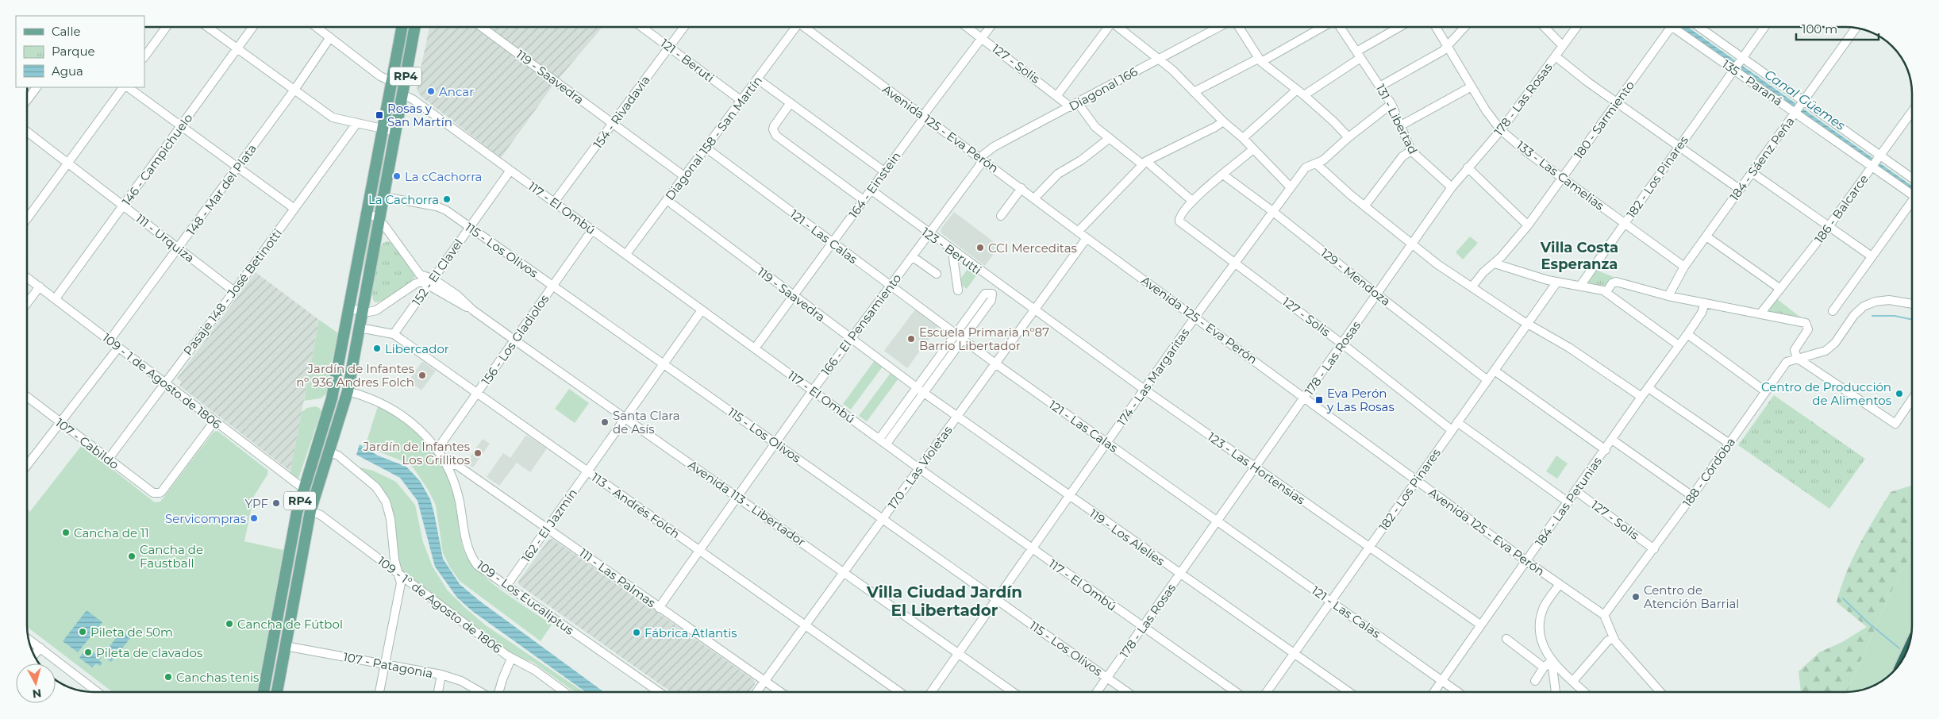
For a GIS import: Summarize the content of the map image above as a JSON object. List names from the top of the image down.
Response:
{
  "streets": {
    "main road": ["RP4"],
    "street": [
      "121 - Beruti",
      "127 - Solis",
      "119 - Saavedra",
      "135 - Paraná",
      "Diagonal 166",
      "178 - Las Rosas",
      "154 - Rivadavia",
      "131 - Libertad",
      "180 - Sarmiento",
      "Avenida 125 - Eva Perón",
      "Diagonal 158 - San Martín",
      "184 - Sáenz Peña",
      "146 - Campichuelo",
      "133 - Las Camelias",
      "182 - Los Pinares",
      "164 - Einstein",
      "148 - Mar del Plata",
      "117 - El Ombú",
      "186 - Balcarce",
      "121 - Las Calas",
      "111 - Urquiza",
      "115 - Los Olivos",
      "123 - Berutti",
      "152 - El Clavel",
      "129 - Mendoza",
      "Pasaje 148 - José Betinotti",
      "166 - El Pensamiento",
      "156 - Los Gladiolos",
      "174 - Las Margaritas",
      "109 - 1 de Agosto de 1806",
      "107 - Cabildo",
      "170 - Las Violetas",
      "123 - Las Hortensias",
      "188 - Córdoba",
      "184 - Las Petunias",
      "Avenida 113 - Libertador",
      "113 - Andrés Folch",
      "162 - El Jazmín",
      "119 - Los Alelíes",
      "111 - Las Palmas",
      "109 - Los Eucaliptus",
      "109 - 1° de Agosto de 1806",
      "107 - Patagonia"
    ]
  },
  "crossings": [
    ["121 - Beruti", "154 - Rivadavia"],
    ["121 - Beruti", "Diagonal 158 - San Martín"],
    ["127 - Solis", "Diagonal 166"],
    ["127 - Solis", "178 - Las Rosas"],
    ["127 - Solis", "182 - Los Pinares"],
    ["127 - Solis", "164 - Einstein"],
    ["127 - Solis", "174 - Las Margaritas"],
    ["127 - Solis", "188 - Córdoba"],
    ["127 - Solis", "184 - Las Petunias"],
    ["RP4", "117 - El Ombú"],
    ["RP4", "115 - Los Olivos"],
    ["RP4", "109 - 1 de Agosto de 1806"],
    ["RP4", "Avenida 113 - Libertador"],
    ["RP4", "113 - Andrés Folch"],
    ["RP4", "109 - Los Eucaliptus"],
    ["RP4", "109 - 1° de Agosto de 1806"],
    ["RP4", "107 - Patagonia"],
    ["119 - Saavedra", "154 - Rivadavia"],
    ["119 - Saavedra", "Diagonal 158 - San Martín"],
    ["119 - Saavedra", "164 - Einstein"],
    ["119 - Saavedra", "166 - El Pensamiento"],
    ["119 - Saavedra", "119 - Los Alelíes"],
    ["135 - Paraná", "184 - Sáenz Peña"],
    ["135 - Paraná", "182 - Los Pinares"],
    ["135 - Paraná", "186 - Balcarce"],
    ["Diagonal 166", "Avenida 125 - Eva Perón"],
    ["Diagonal 166", "166 - El Pensamiento"],
    ["178 - Las Rosas", "131 - Libertad"],
    ["178 - Las Rosas", "Avenida 125 - Eva Perón"],
    ["178 - Las Rosas", "133 - Las Camelias"],
    ["178 - Las Rosas", "117 - El Ombú"],
    ["178 - Las Rosas", "121 - Las Calas"],
    ["178 - Las Rosas", "115 - Los Olivos"],
    ["178 - Las Rosas", "129 - Mendoza"],
    ["178 - Las Rosas", "123 - Las Hortensias"],
    ["178 - Las Rosas", "119 - Los Alelíes"],
    ["154 - Rivadavia", "117 - El Ombú"],
    ["131 - Libertad", "174 - Las Margaritas"],
    ["180 - Sarmiento", "133 - Las Camelias"],
    ["Avenida 125 - Eva Perón", "182 - Los Pinares"],
    ["Avenida 125 - Eva Perón", "164 - Einstein"],
    ["Avenida 125 - Eva Perón", "166 - El Pensamiento"],
    ["Avenida 125 - Eva Perón", "174 - Las Margaritas"],
    ["Avenida 125 - Eva Perón", "170 - Las Violetas"],
    ["Avenida 125 - Eva Perón", "188 - Córdoba"],
    ["Avenida 125 - Eva Perón", "184 - Las Petunias"],
    ["Diagonal 158 - San Martín", "117 - El Ombú"],
    ["Diagonal 158 - San Martín", "121 - Las Calas"],
    ["184 - Sáenz Peña", "133 - Las Camelias"],
    ["146 - Campichuelo", "111 - Urquiza"],
    ["146 - Campichuelo", "109 - 1 de Agosto de 1806"],
    ["133 - Las Camelias", "182 - Los Pinares"],
    ["182 - Los Pinares", "121 - Las Calas"],
    ["182 - Los Pinares", "129 - Mendoza"],
    ["182 - Los Pinares", "123 - Las Hortensias"],
    ["182 - Los Pinares", "119 - Los Alelíes"],
    ["164 - Einstein", "117 - El Ombú"],
    ["164 - Einstein", "121 - Las Calas"],
    ["164 - Einstein", "123 - Berutti"],
    ["148 - Mar del Plata", "111 - Urquiza"],
    ["148 - Mar del Plata", "109 - 1 de Agosto de 1806"],
    ["117 - El Ombú", "152 - El Clavel"],
    ["117 - El Ombú", "166 - El Pensamiento"],
    ["117 - El Ombú", "156 - Los Gladiolos"],
    ["117 - El Ombú", "174 - Las Margaritas"],
    ["117 - El Ombú", "170 - Las Violetas"],
    ["117 - El Ombú", "162 - El Jazmín"],
    ["121 - Las Calas", "166 - El Pensamiento"],
    ["121 - Las Calas", "174 - Las Margaritas"],
    ["121 - Las Calas", "170 - Las Violetas"],
    ["121 - Las Calas", "184 - Las Petunias"],
    ["111 - Urquiza", "Pasaje 148 - José Betinotti"],
    ["115 - Los Olivos", "152 - El Clavel"],
    ["115 - Los Olivos", "166 - El Pensamiento"],
    ["115 - Los Olivos", "156 - Los Gladiolos"],
    ["115 - Los Olivos", "174 - Las Margaritas"],
    ["115 - Los Olivos", "170 - Las Violetas"],
    ["115 - Los Olivos", "162 - El Jazmín"],
    ["123 - Berutti", "166 - El Pensamiento"],
    ["123 - Berutti", "170 - Las Violetas"],
    ["123 - Berutti", "123 - Las Hortensias"],
    ["152 - El Clavel", "Avenida 113 - Libertador"],
    ["152 - El Clavel", "113 - Andrés Folch"],
    ["129 - Mendoza", "174 - Las Margaritas"],
    ["Pasaje 148 - José Betinotti", "109 - 1 de Agosto de 1806"],
    ["Pasaje 148 - José Betinotti", "107 - Cabildo"],
    ["166 - El Pensamiento", "Avenida 113 - Libertador"],
    ["166 - El Pensamiento", "113 - Andrés Folch"],
    ["166 - El Pensamiento", "111 - Las Palmas"],
    ["156 - Los Gladiolos", "Avenida 113 - Libertador"],
    ["156 - Los Gladiolos", "113 - Andrés Folch"],
    ["156 - Los Gladiolos", "109 - Los Eucaliptus"],
    ["174 - Las Margaritas", "123 - Las Hortensias"],
    ["174 - Las Margaritas", "Avenida 113 - Libertador"],
    ["174 - Las Margaritas", "119 - Los Alelíes"],
    ["109 - 1 de Agosto de 1806", "107 - Cabildo"],
    ["170 - Las Violetas", "123 - Las Hortensias"],
    ["170 - Las Violetas", "Avenida 113 - Libertador"],
    ["170 - Las Violetas", "113 - Andrés Folch"],
    ["170 - Las Violetas", "119 - Los Alelíes"],
    ["170 - Las Violetas", "111 - Las Palmas"],
    ["123 - Las Hortensias", "184 - Las Petunias"],
    ["Avenida 113 - Libertador", "162 - El Jazmín"],
    ["113 - Andrés Folch", "162 - El Jazmín"],
    ["162 - El Jazmín", "111 - Las Palmas"],
    ["162 - El Jazmín", "109 - Los Eucaliptus"],
    ["111 - Las Palmas", "109 - Los Eucaliptus"]
  ],
  "districts": ["Villa Costa Esperanza", "Villa Ciudad Jardín El Libertador"],
  "water": ["Canal Güemes"],
  "places": {
    "other": [
      "Ancar",
      "La cCachorra",
      "La Cachorra",
      "CCI Merceditas",
      "Escuela Primaria n°87 Barrio Libertador",
      "Libercador",
      "Jardín de Infantes nº 936 Andres Folch",
      "Centro de Producción de Alimentos",
      "Santa Clara de Asís",
      "Jardín de Infantes Los Grillitos",
      "YPF",
      "Servicompras",
      "Cancha de 11",
      "Cancha de Faustball",
      "Centro de Atención Barrial",
      "Cancha de Fútbol",
      "Pileta de 50m",
      "Fábrica Atlantis",
      "Pileta de clavados",
      "Canchas tenis"
    ],
    "transit": ["Rosas y San Martín", "Eva Perón y Las Rosas"]
  },
  "legend": ["Calle", "Parque", "Agua"],
  "scale_bar": "100 m",
  "north": "bottom"
}
